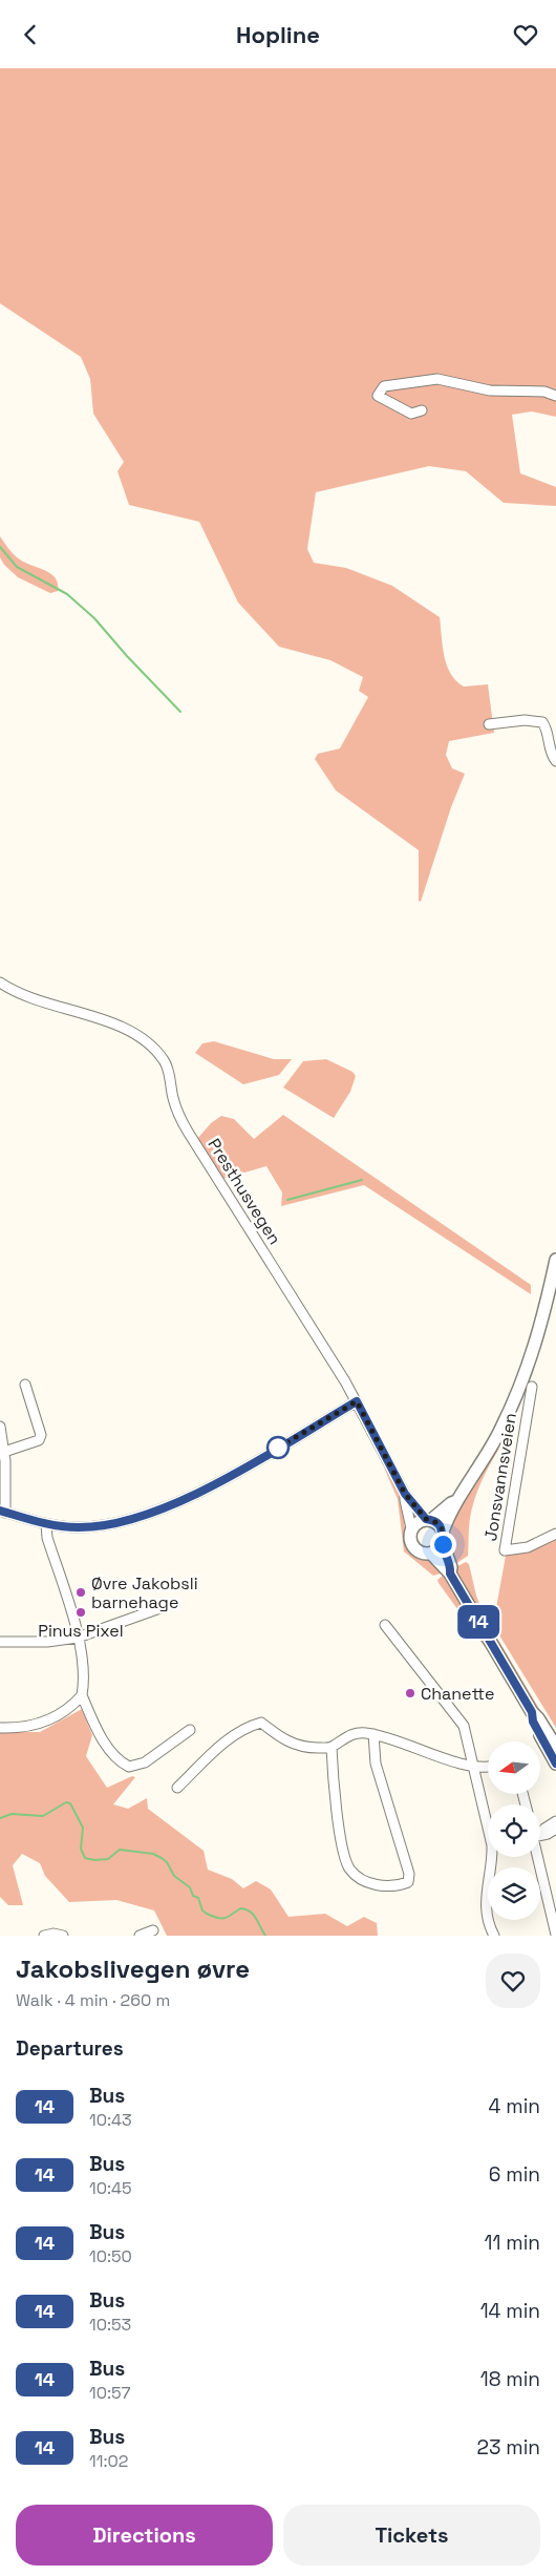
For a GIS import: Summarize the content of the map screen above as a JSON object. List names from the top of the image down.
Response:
{
  "streets": {
    "main road": ["Jonsvannsveien"],
    "street": ["Presthusvegen"]
  },
  "crossings": [
    ["Presthusvegen", "Jonsvannsveien"]
  ],
  "places": ["Øvre Jakobsli barnehage", "Pinus Pixel", "Chanette"],
  "lines": ["bus line 14"],
  "north": "left",
  "page": {
    "header": "Hopline",
    "on_map": "14",
    "heading": [
      ["Jakobslivegen øvre", "Walk · 4 min · 260 m"],
      "Departures"
    ],
    "list": [
      {
        "mark": "14",
        "name": "Bus",
        "note": "10:43",
        "value": "4 min"
      },
      {
        "mark": "14",
        "name": "Bus",
        "note": "10:45",
        "value": "6 min"
      },
      {
        "mark": "14",
        "name": "Bus",
        "note": "10:50",
        "value": "11 min"
      },
      {
        "mark": "14",
        "name": "Bus",
        "note": "10:53",
        "value": "14 min"
      },
      {
        "mark": "14",
        "name": "Bus",
        "note": "10:57",
        "value": "18 min"
      },
      {
        "mark": "14",
        "name": "Bus",
        "note": "11:02",
        "value": "23 min"
      }
    ],
    "buttons": ["Directions", "Tickets"]
  }
}
